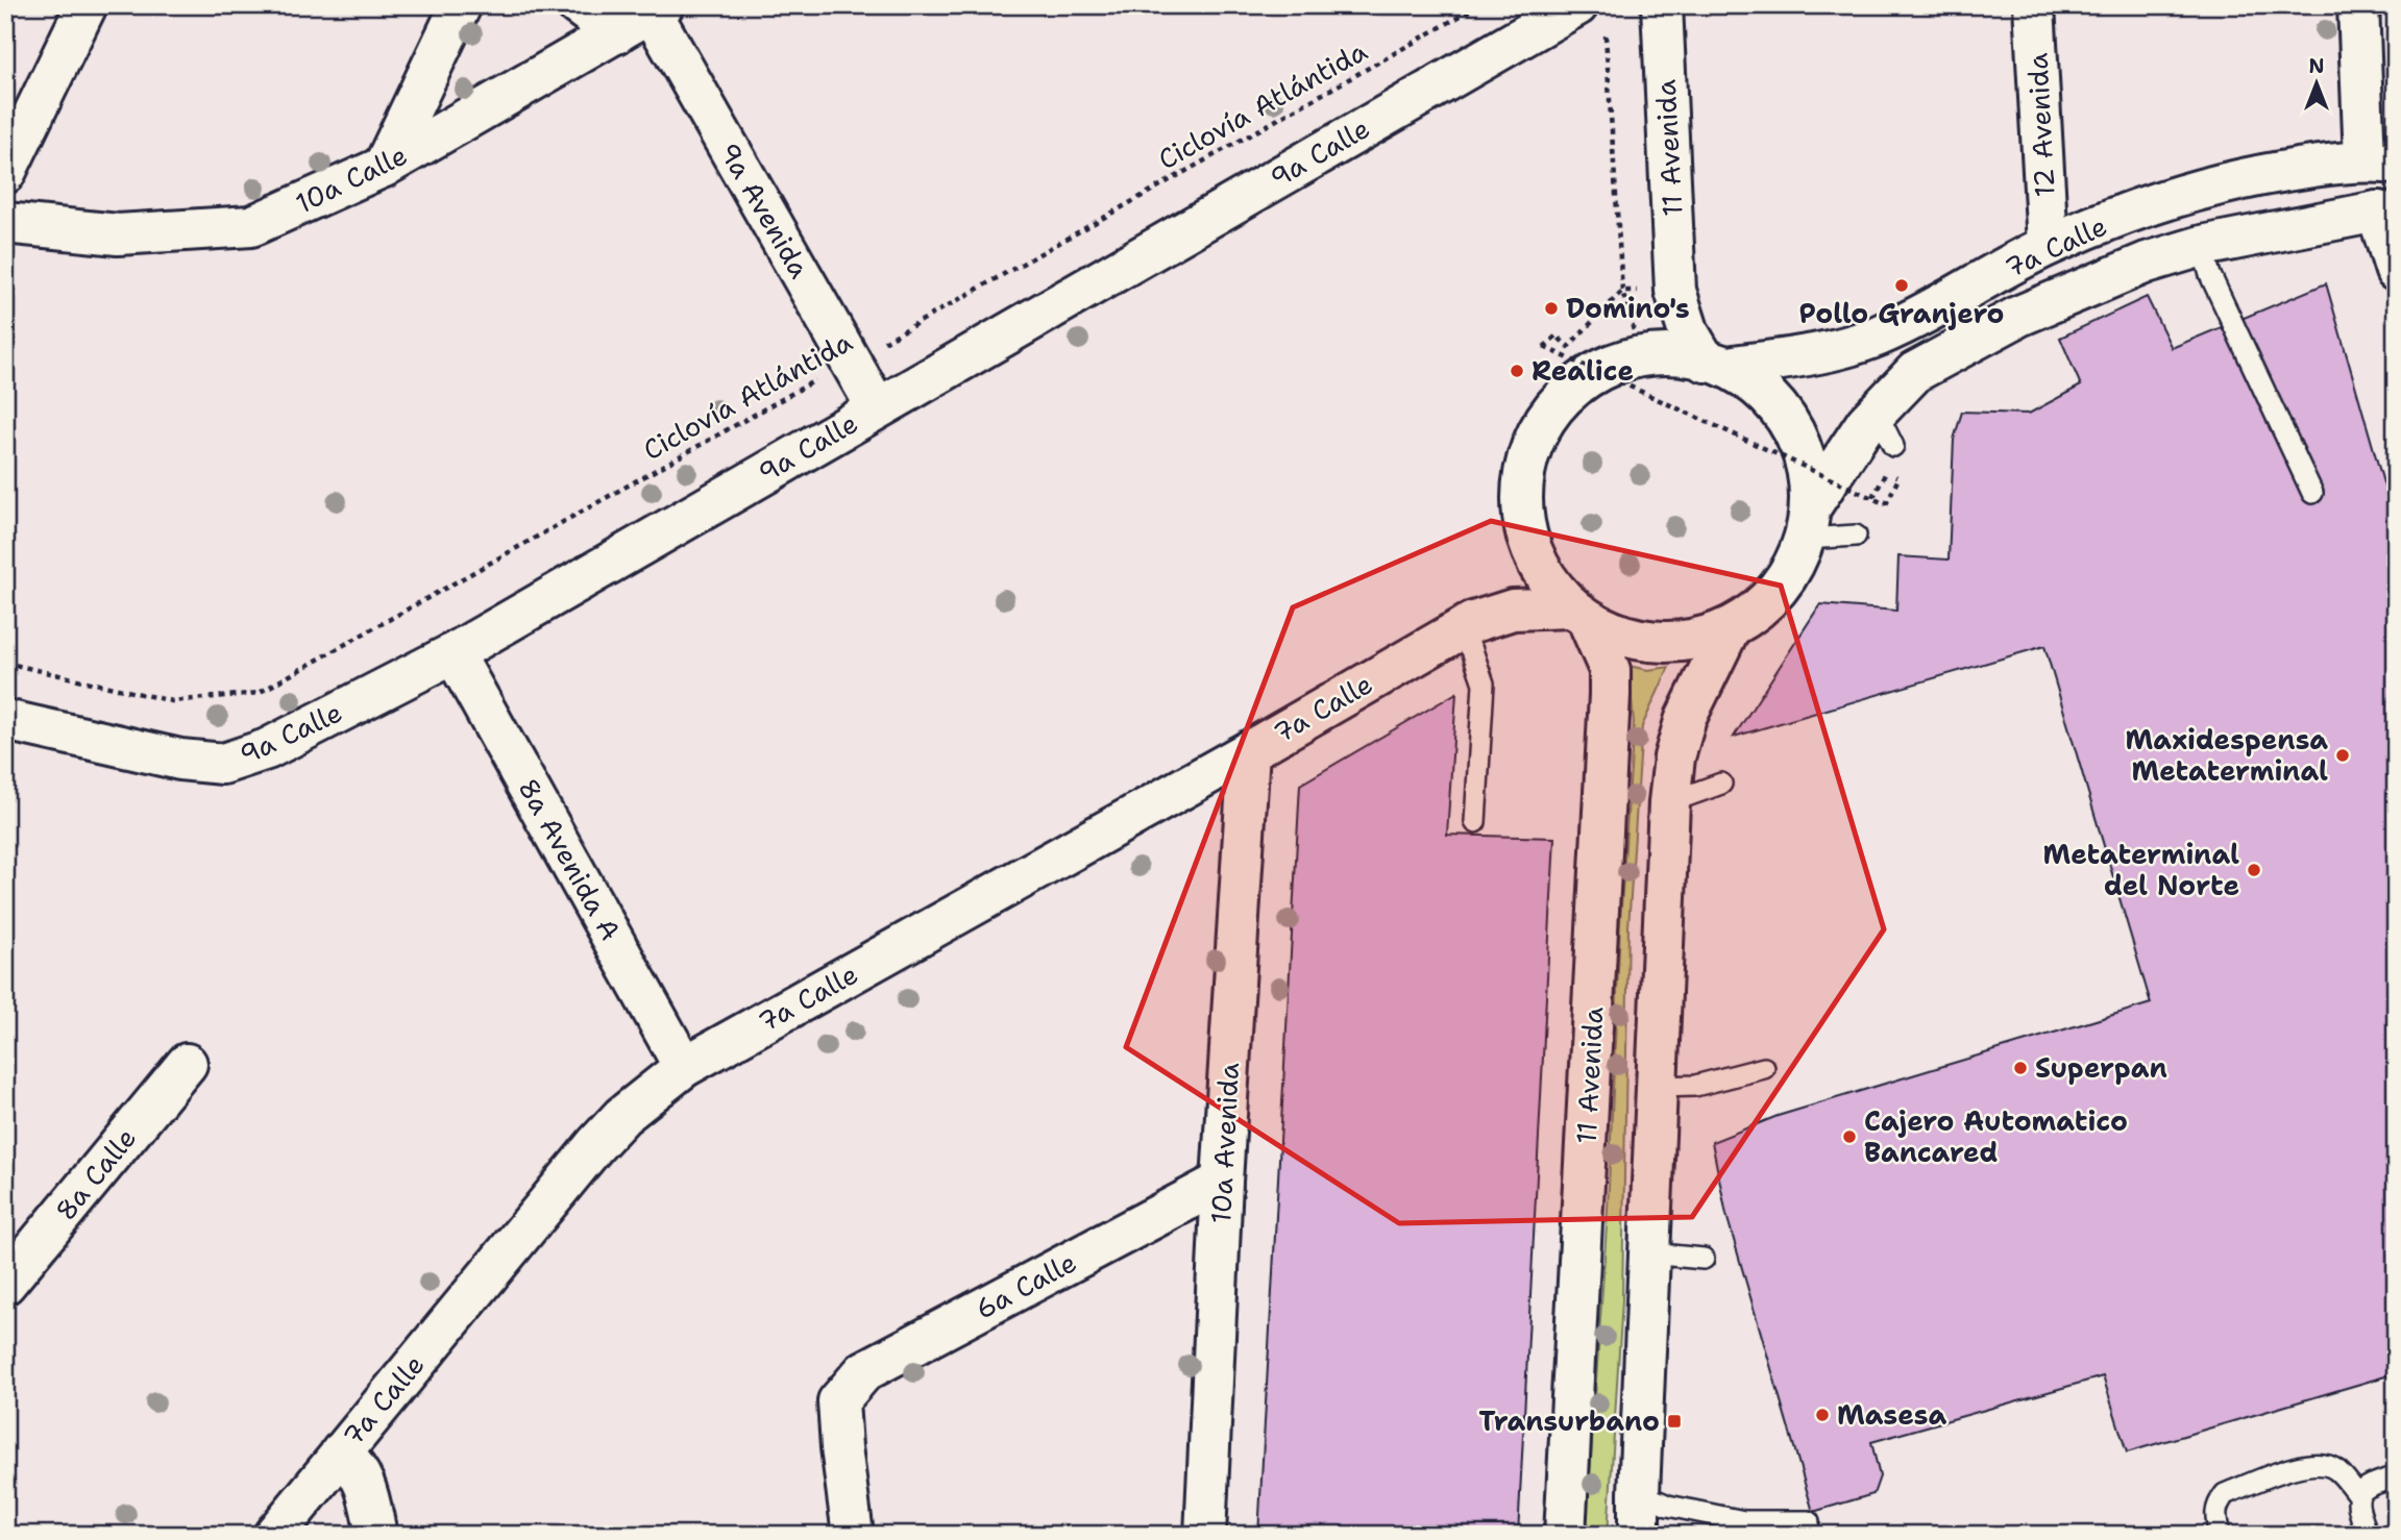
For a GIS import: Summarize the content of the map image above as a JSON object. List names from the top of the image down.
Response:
{
  "streets": {
    "street": [
      "12 Avenida",
      "11 Avenida",
      "9a Calle",
      "10a Calle",
      "9a Avenida",
      "7a Calle",
      "8a Avenida A",
      "10a Avenida",
      "8a Calle",
      "6a Calle"
    ],
    "path": ["Ciclovía Atlántida"]
  },
  "crossings": [
    ["Ciclovía Atlántida", "9a Avenida"],
    ["12 Avenida", "7a Calle"],
    ["11 Avenida", "7a Calle"],
    ["9a Calle", "9a Avenida"],
    ["9a Calle", "8a Avenida A"],
    ["10a Calle", "9a Avenida"],
    ["7a Calle", "8a Avenida A"],
    ["7a Calle", "10a Avenida"],
    ["10a Avenida", "6a Calle"]
  ],
  "places": {
    "other": [
      "Pollo Granjero",
      "Domino's",
      "Realice",
      "Maxidespensa Metaterminal",
      "Metaterminal del Norte",
      "Superpan",
      "Cajero Automatico Bancared",
      "Masesa"
    ],
    "transit": ["Transurbano"]
  },
  "north": "top"
}
